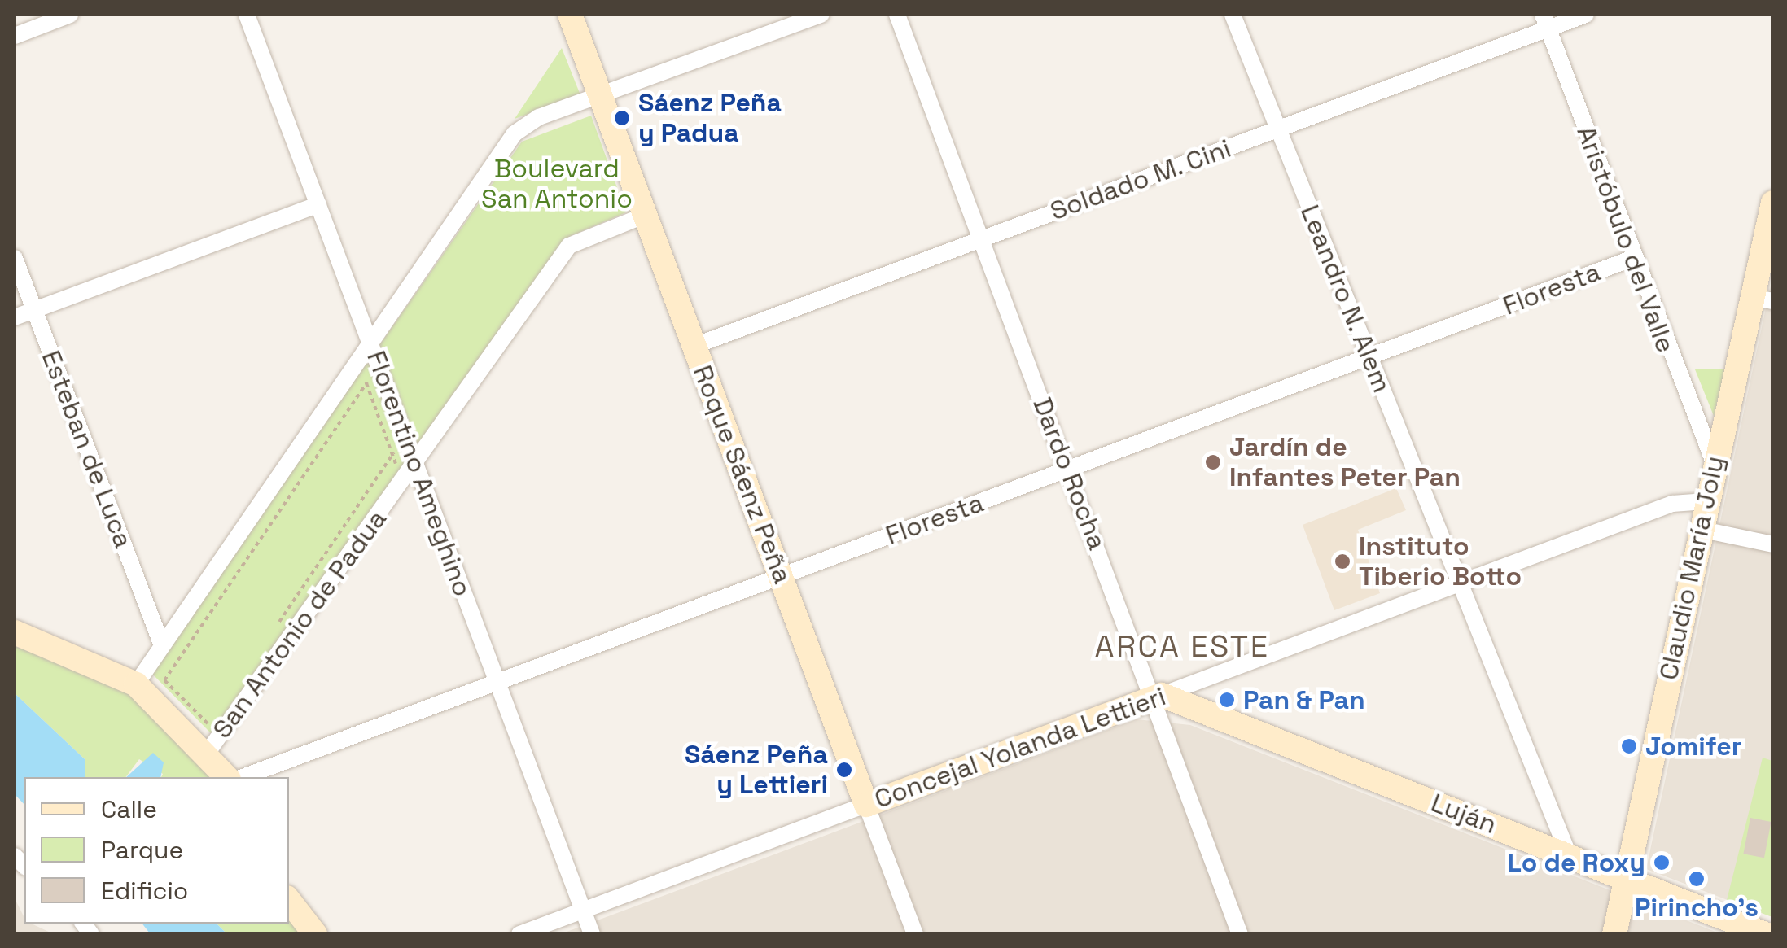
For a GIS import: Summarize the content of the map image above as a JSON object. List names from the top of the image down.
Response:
{
  "streets": {
    "street": [
      "Soldado M. Cini",
      "Aristóbulo del Valle",
      "Floresta",
      "Leandro N. Alem",
      "Esteban de Luca",
      "Florentino Ameghino",
      "Dardo Rocha",
      "Roque Sáenz Peña",
      "Claudio María Joly",
      "San Antonio de Padua",
      "Concejal Yolanda Lettieri",
      "Luján"
    ]
  },
  "crossings": [
    ["Soldado M. Cini", "Aristóbulo del Valle"],
    ["Soldado M. Cini", "Leandro N. Alem"],
    ["Soldado M. Cini", "Dardo Rocha"],
    ["Soldado M. Cini", "Roque Sáenz Peña"],
    ["Aristóbulo del Valle", "Floresta"],
    ["Aristóbulo del Valle", "Claudio María Joly"],
    ["Floresta", "Leandro N. Alem"],
    ["Floresta", "Florentino Ameghino"],
    ["Floresta", "Dardo Rocha"],
    ["Floresta", "Roque Sáenz Peña"],
    ["Leandro N. Alem", "Concejal Yolanda Lettieri"],
    ["Leandro N. Alem", "Luján"],
    ["Florentino Ameghino", "San Antonio de Padua"],
    ["Florentino Ameghino", "Concejal Yolanda Lettieri"],
    ["Dardo Rocha", "Concejal Yolanda Lettieri"],
    ["Dardo Rocha", "Luján"],
    ["Roque Sáenz Peña", "San Antonio de Padua"],
    ["Roque Sáenz Peña", "Concejal Yolanda Lettieri"],
    ["Claudio María Joly", "Concejal Yolanda Lettieri"],
    ["Claudio María Joly", "Luján"],
    ["Concejal Yolanda Lettieri", "Luján"]
  ],
  "districts": ["ARCA ESTE"],
  "parks": ["Boulevard San Antonio"],
  "places": [
    "Sáenz Peña y Padua",
    "Jardín de Infantes Peter Pan",
    "Instituto Tiberio Botto",
    "Pan & Pan",
    "Jomifer",
    "Sáenz Peña y Lettieri",
    "Lo de Roxy",
    "Pirincho's"
  ],
  "legend": ["Calle", "Parque", "Edificio"]
}
